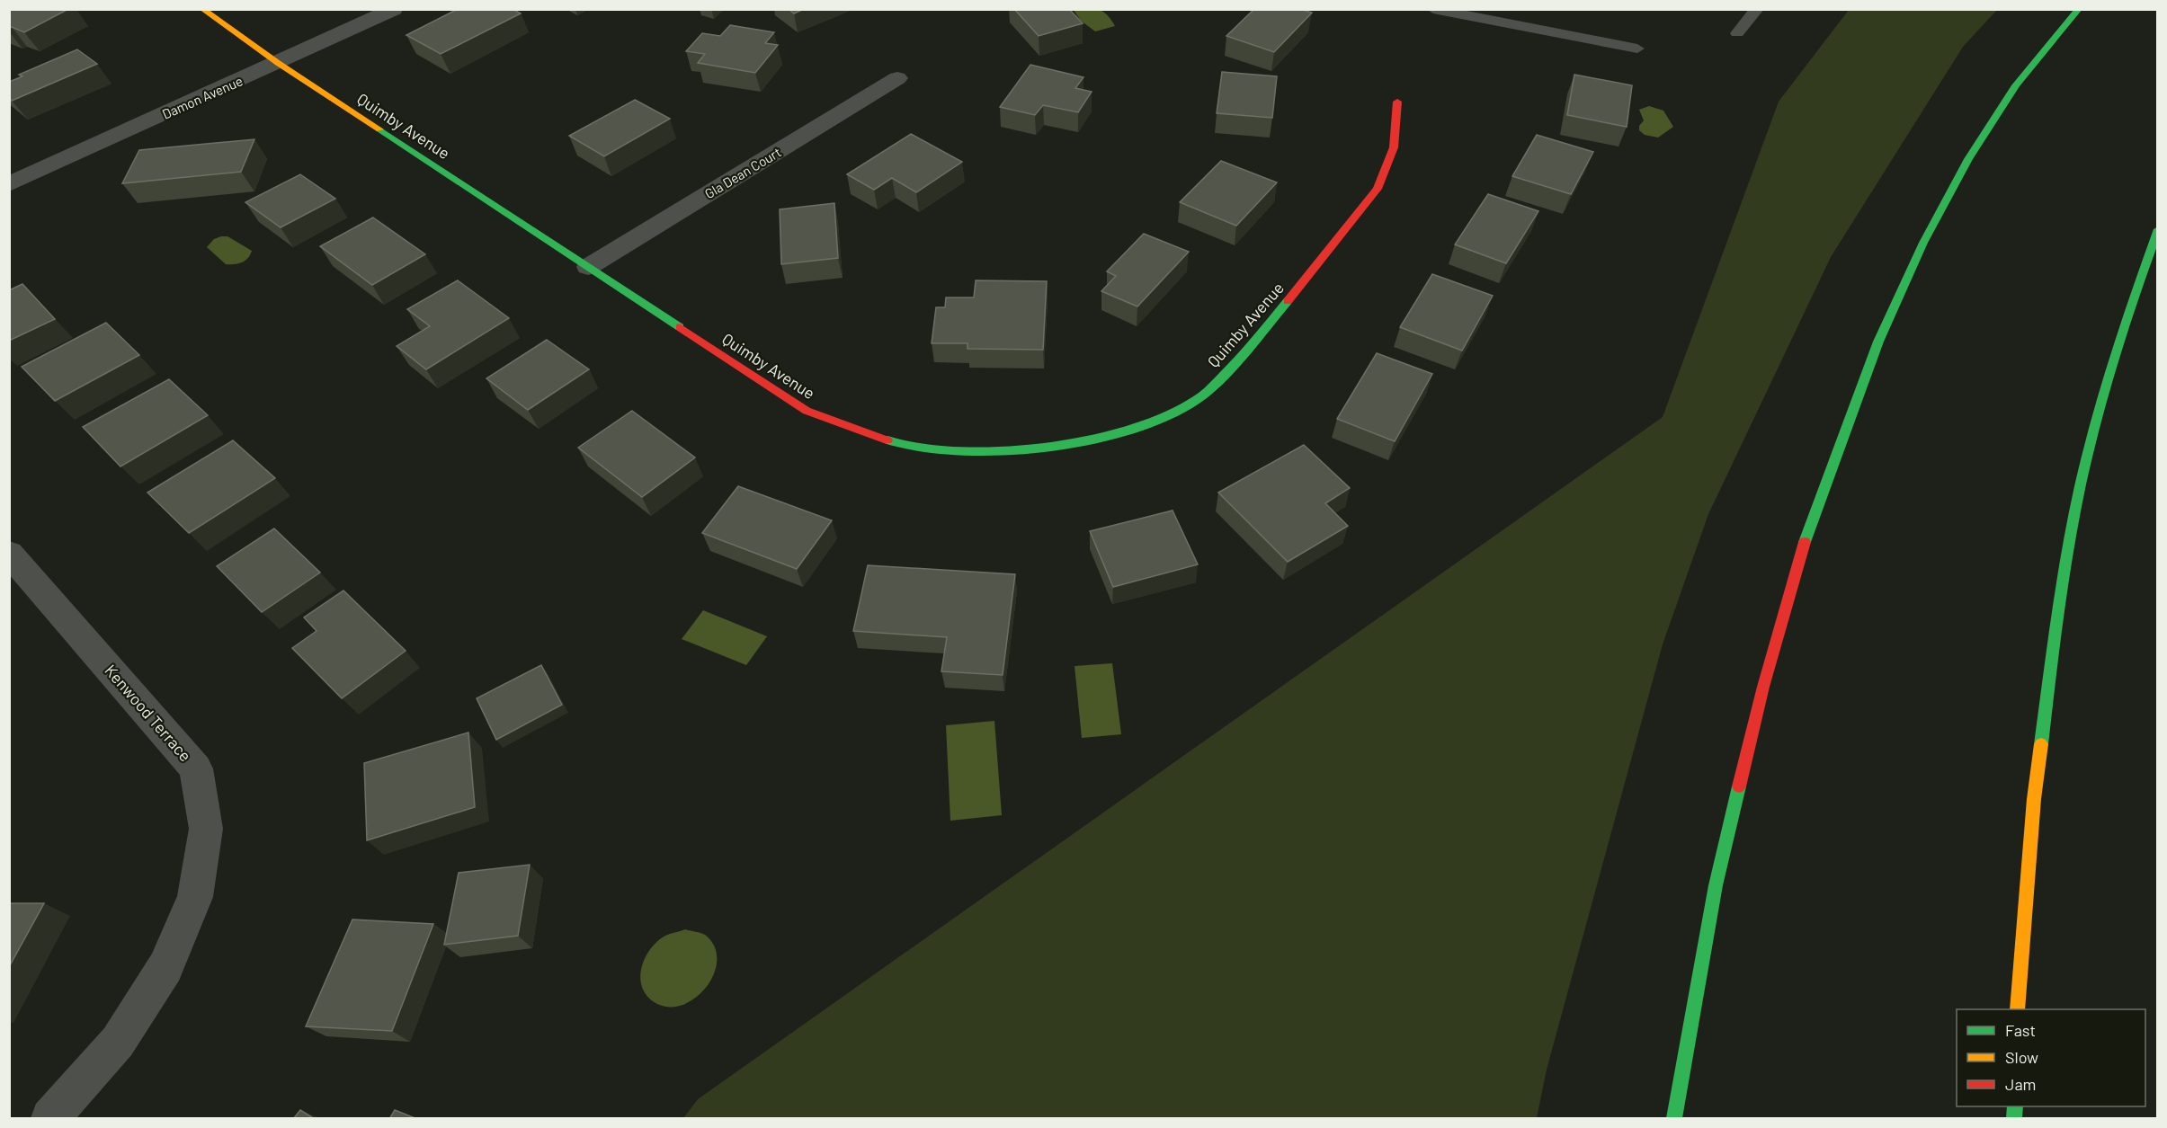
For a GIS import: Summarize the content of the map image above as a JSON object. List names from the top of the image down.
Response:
{
  "streets": {
    "main road": ["Quimby Avenue"],
    "street": ["Damon Avenue", "Gla Dean Court", "Kenwood Terrace"]
  },
  "crossings": [
    ["Damon Avenue", "Quimby Avenue"],
    ["Quimby Avenue", "Gla Dean Court"]
  ],
  "legend": ["Fast", "Slow", "Jam"]
}
